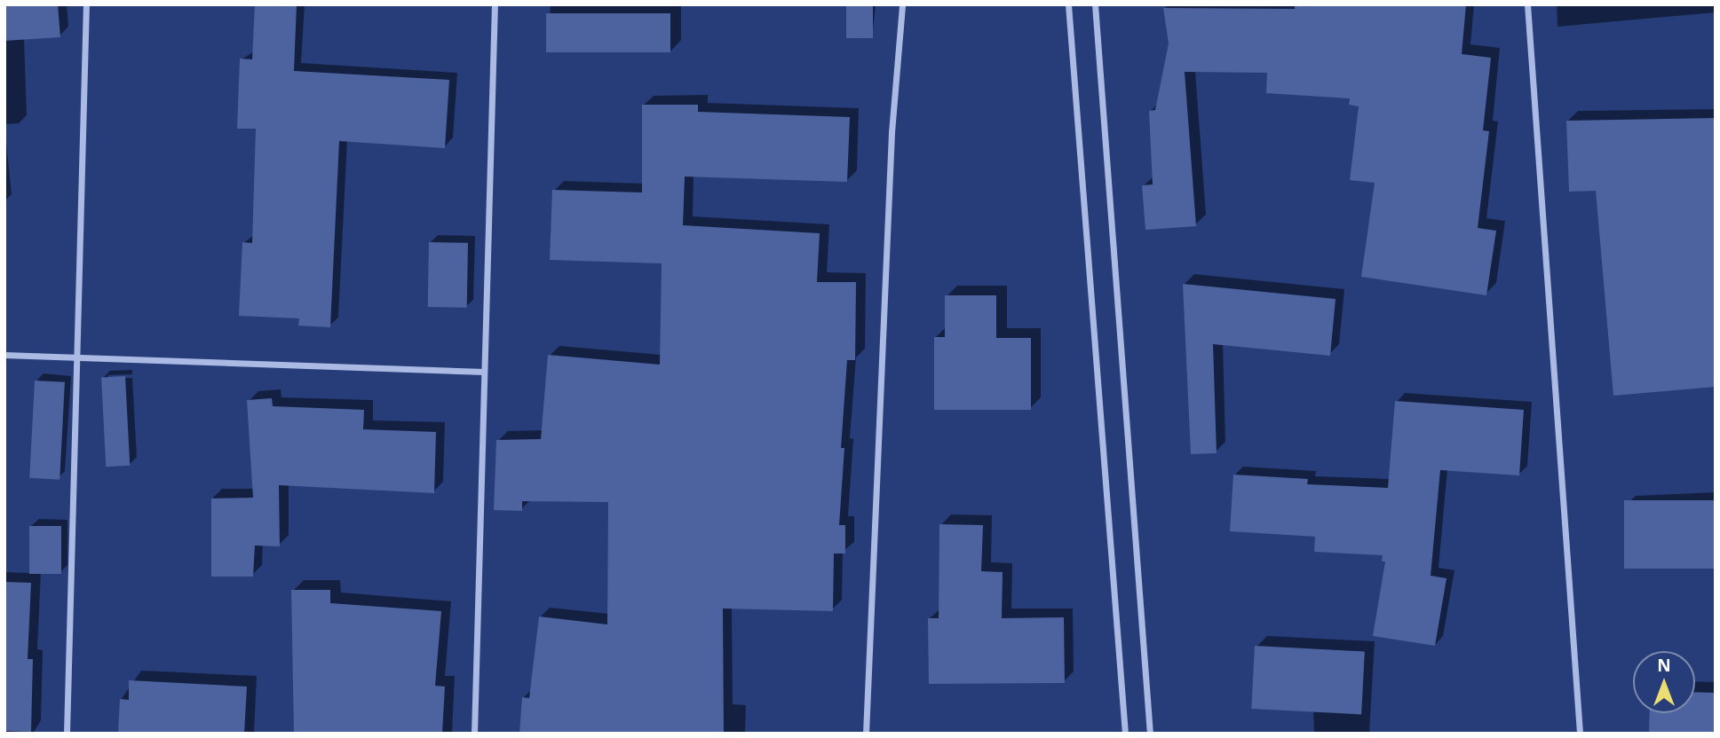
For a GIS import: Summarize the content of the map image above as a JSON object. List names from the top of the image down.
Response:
{
  "north": "top"
}
